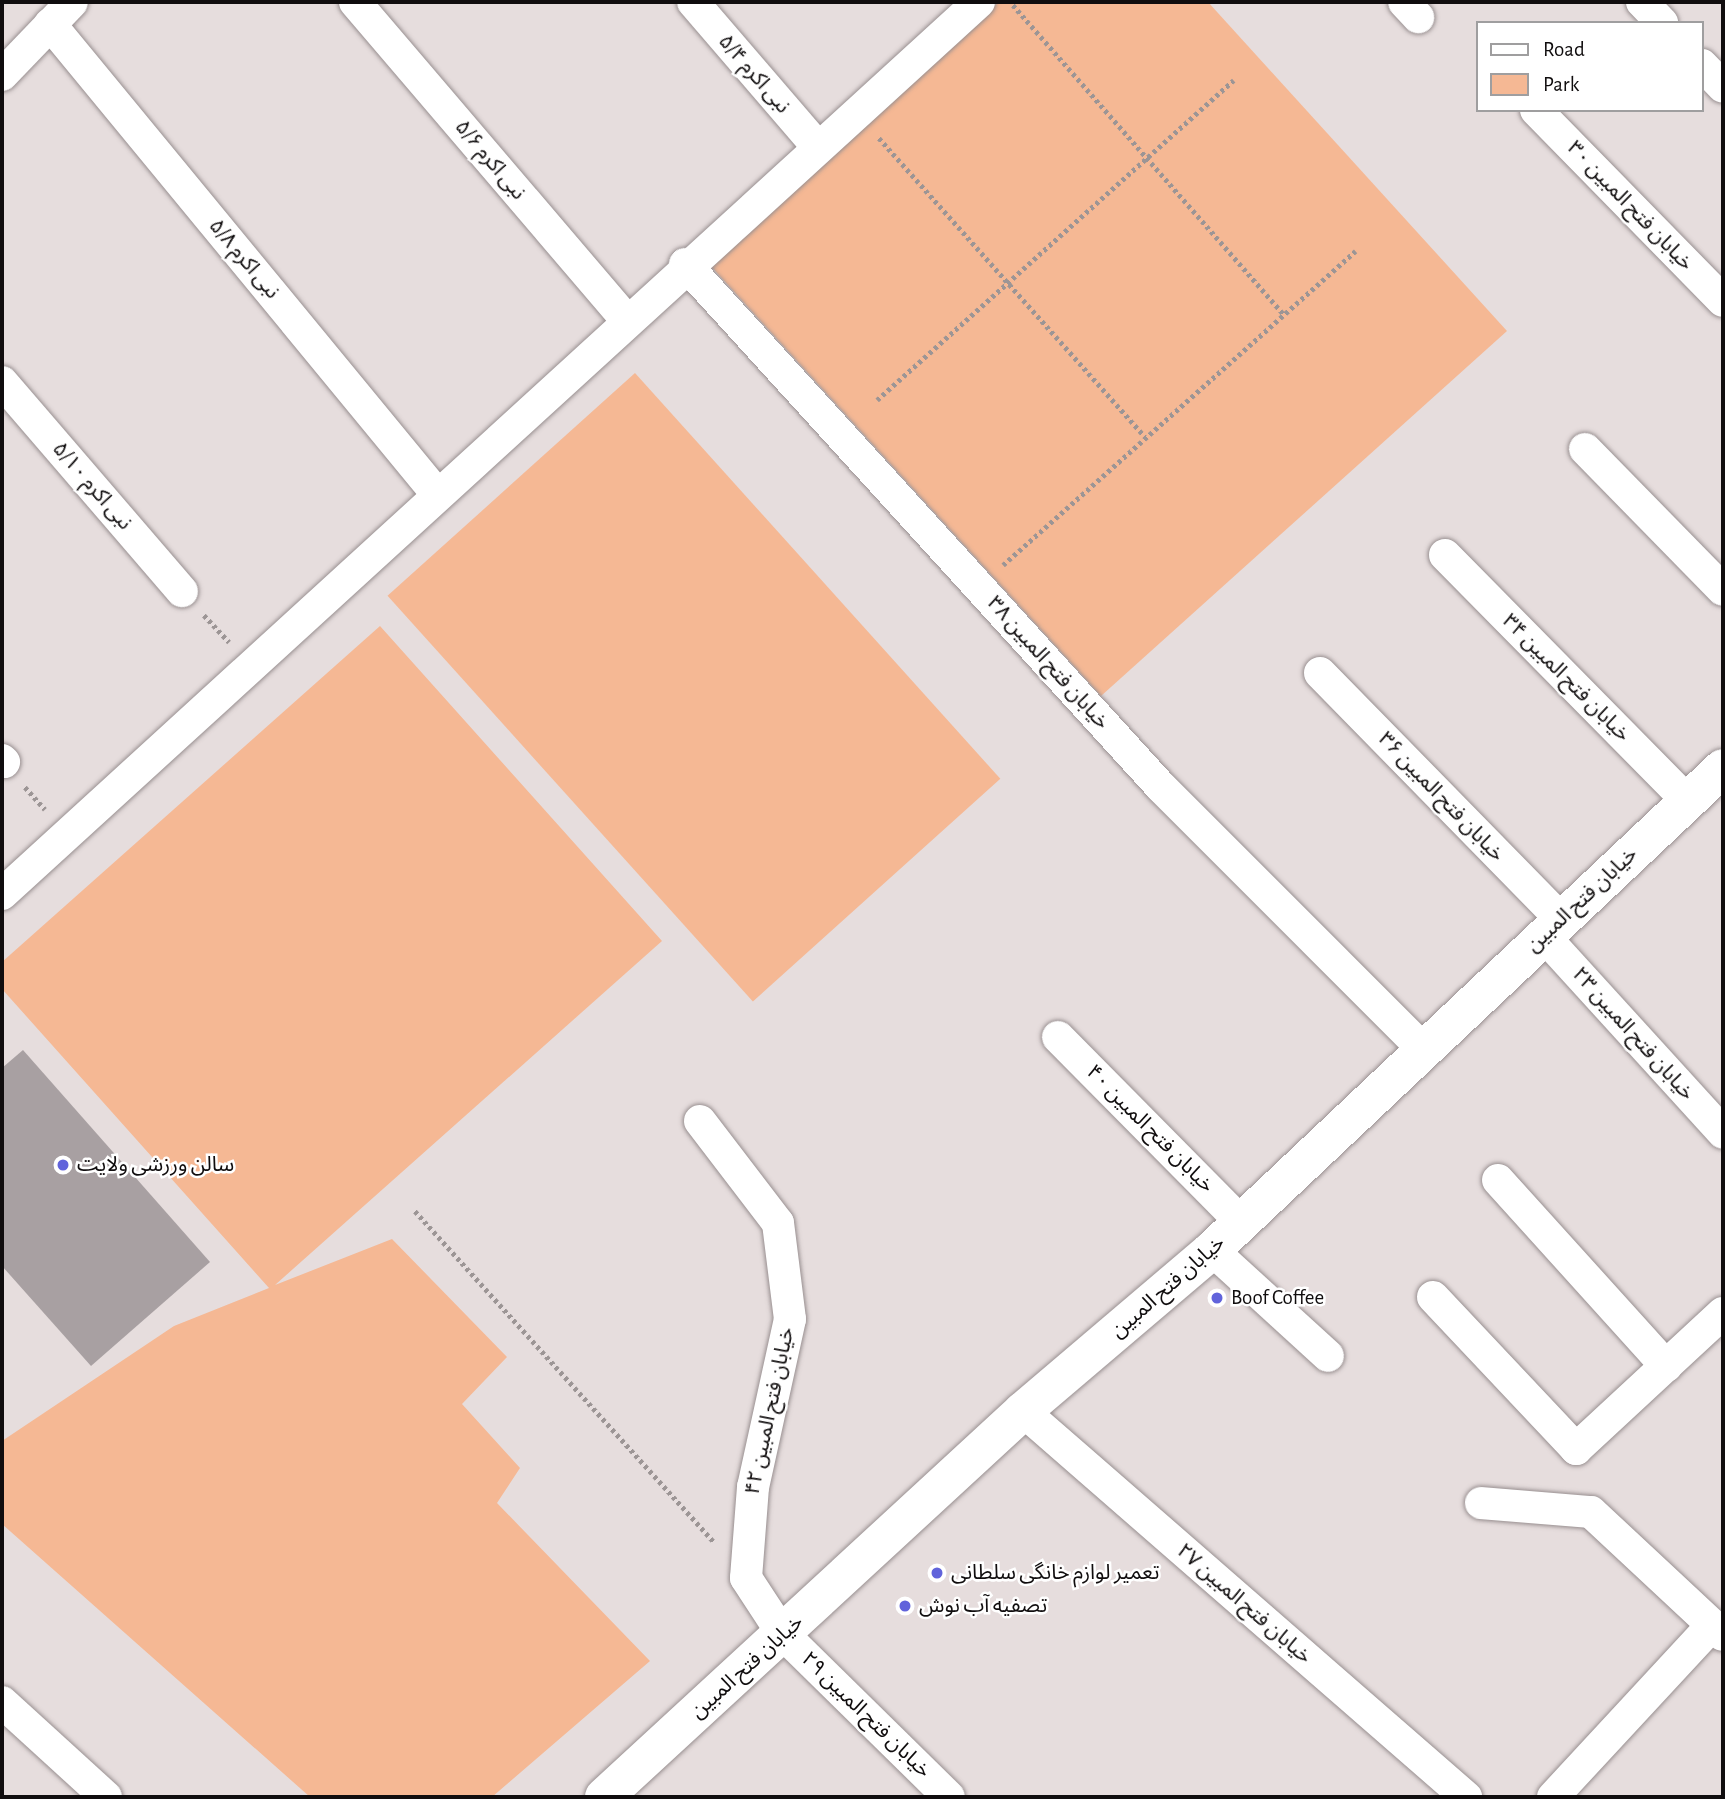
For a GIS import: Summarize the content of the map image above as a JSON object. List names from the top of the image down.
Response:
{
  "streets": {
    "street": [
      "نبی اکرم ۵/۴",
      "نبی اکرم ۵/۶",
      "خیابان فتح المبین ۳۰",
      "نبی اکرم ۵/۸",
      "نبی اکرم ۵/۱۰",
      "خیابان فتح المبین ۳۸",
      "خیابان فتح المبین ۳۴",
      "خیابان فتح المبین ۳۶",
      "خیابان فتح المبین",
      "خیابان فتح المبین ۲۳",
      "خیابان فتح المبین ۴۰",
      "خیابان فتح المبین ۴۲",
      "خیابان فتح المبین ۲۷",
      "خیابان فتح المبین ۲۹"
    ]
  },
  "crossings": [
    ["خیابان فتح المبین ۳۸", "خیابان فتح المبین"],
    ["خیابان فتح المبین ۳۴", "خیابان فتح المبین"],
    ["خیابان فتح المبین ۳۶", "خیابان فتح المبین"],
    ["خیابان فتح المبین ۳۶", "خیابان فتح المبین ۲۳"],
    ["خیابان فتح المبین", "خیابان فتح المبین ۲۳"],
    ["خیابان فتح المبین", "خیابان فتح المبین ۴۰"],
    ["خیابان فتح المبین", "خیابان فتح المبین ۲۷"],
    ["خیابان فتح المبین", "خیابان فتح المبین ۲۹"]
  ],
  "places": [
    "سالن ورزشی ولایت",
    "Boof Coffee",
    "تعمیر لوازم خانگی سلطانی",
    "تصفیه آب نوش"
  ],
  "legend": ["Road", "Park"]
}
